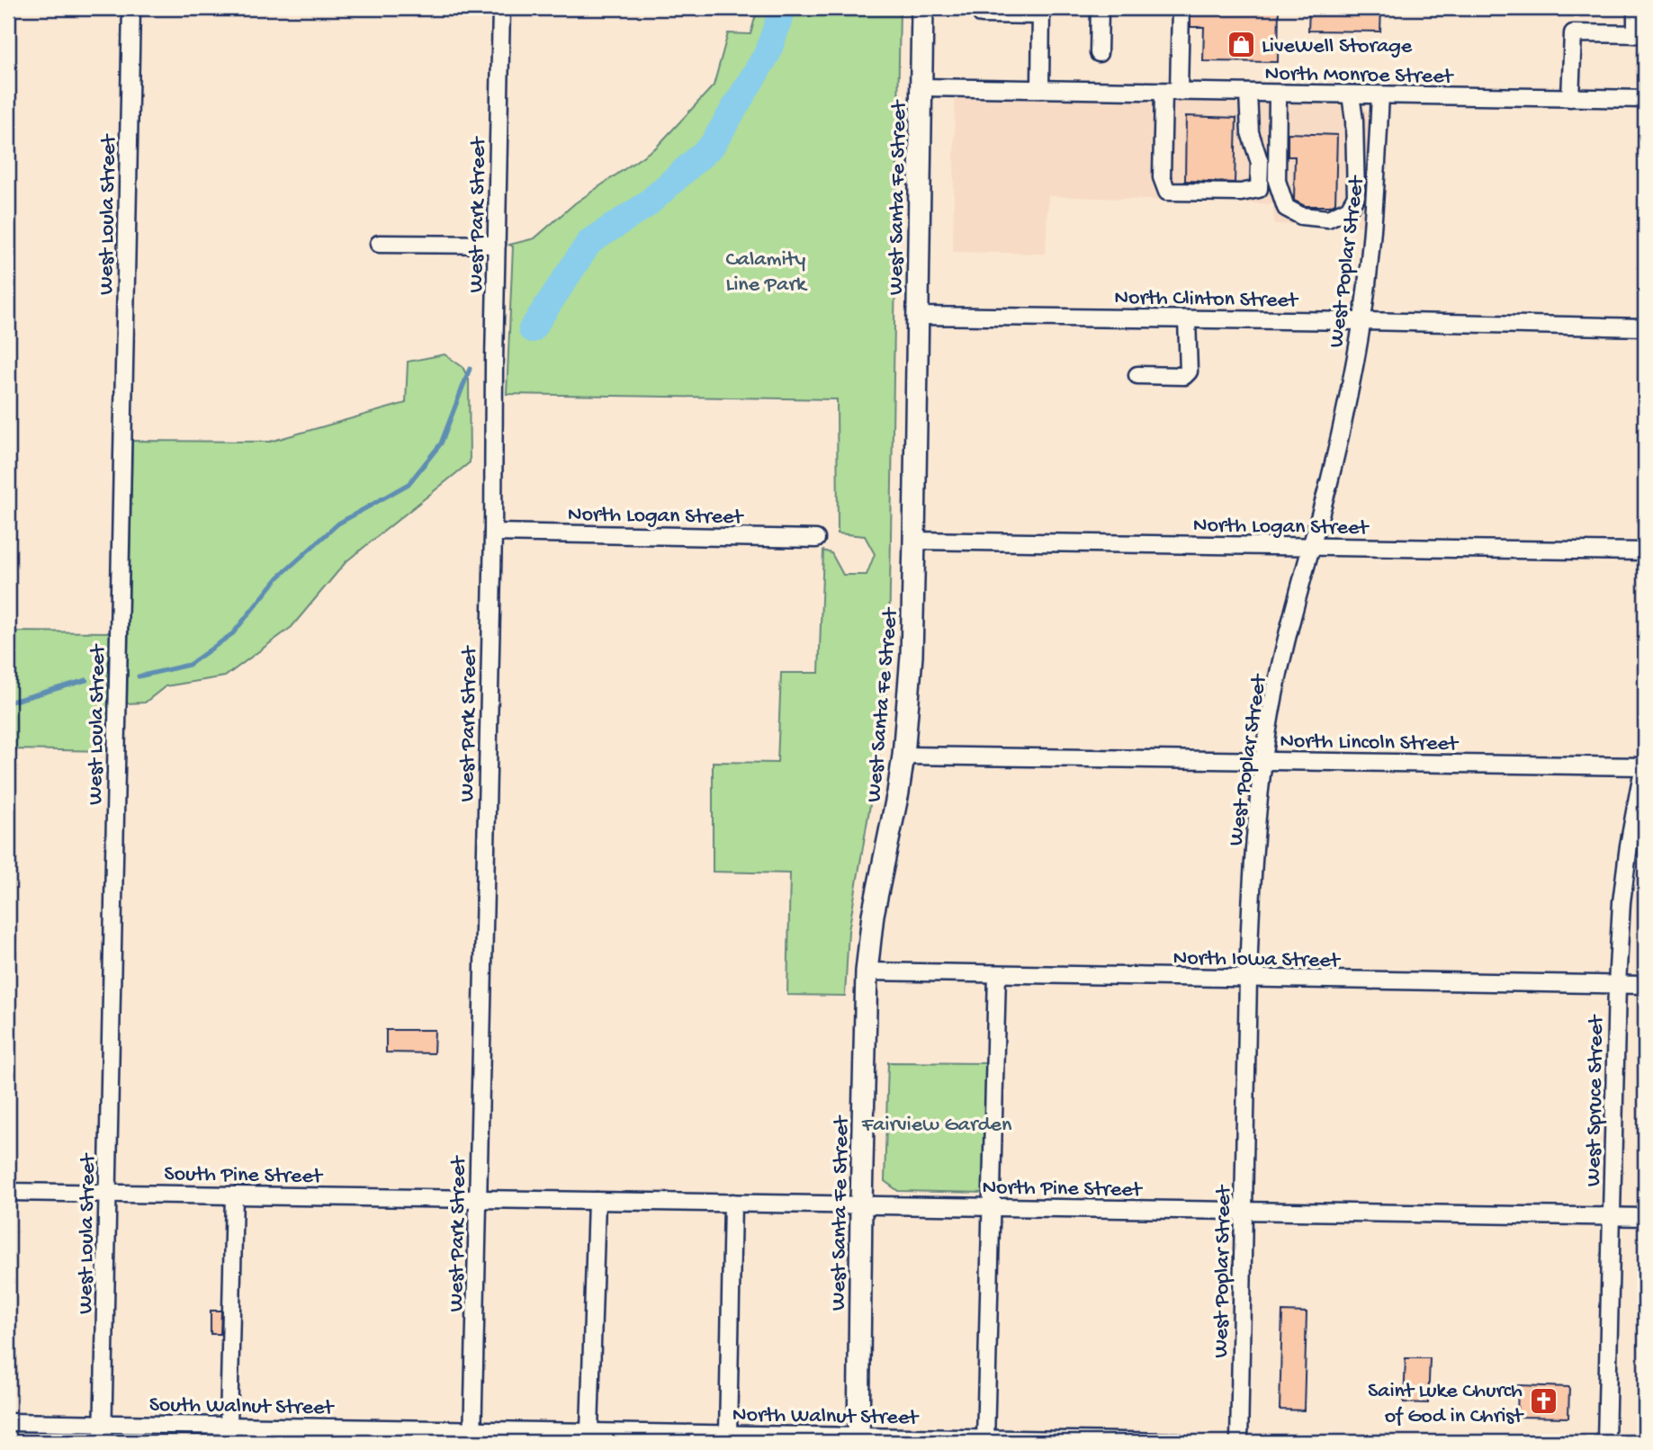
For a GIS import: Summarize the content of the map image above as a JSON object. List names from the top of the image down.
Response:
{
  "streets": {
    "main road": ["West Santa Fe Street"],
    "street": [
      "North Monroe Street",
      "West Loula Street",
      "West Park Street",
      "West Poplar Street",
      "North Clinton Street",
      "North Logan Street",
      "North Lincoln Street",
      "North Iowa Street",
      "West Spruce Street",
      "South Pine Street",
      "North Pine Street",
      "South Walnut Street",
      "North Walnut Street"
    ]
  },
  "crossings": [
    ["North Monroe Street", "West Santa Fe Street"],
    ["North Monroe Street", "West Poplar Street"],
    ["West Santa Fe Street", "North Clinton Street"],
    ["West Santa Fe Street", "North Logan Street"],
    ["West Santa Fe Street", "North Lincoln Street"],
    ["West Santa Fe Street", "North Iowa Street"],
    ["West Santa Fe Street", "North Pine Street"],
    ["West Santa Fe Street", "North Walnut Street"],
    ["West Loula Street", "South Pine Street"],
    ["West Loula Street", "South Walnut Street"],
    ["West Park Street", "North Logan Street"],
    ["West Park Street", "South Pine Street"],
    ["West Park Street", "North Pine Street"],
    ["West Park Street", "South Walnut Street"],
    ["West Park Street", "North Walnut Street"],
    ["West Poplar Street", "North Clinton Street"],
    ["West Poplar Street", "North Logan Street"],
    ["West Poplar Street", "North Lincoln Street"],
    ["West Poplar Street", "North Iowa Street"],
    ["West Poplar Street", "North Pine Street"],
    ["North Lincoln Street", "West Spruce Street"],
    ["North Iowa Street", "West Spruce Street"],
    ["West Spruce Street", "North Pine Street"],
    ["South Pine Street", "North Pine Street"],
    ["South Walnut Street", "North Walnut Street"]
  ],
  "parks": ["Calamity Line Park", "Fairview Garden"],
  "places": {
    "shop": ["LiveWell Storage"],
    "church": ["Saint Luke Church of God in Christ"]
  }
}
